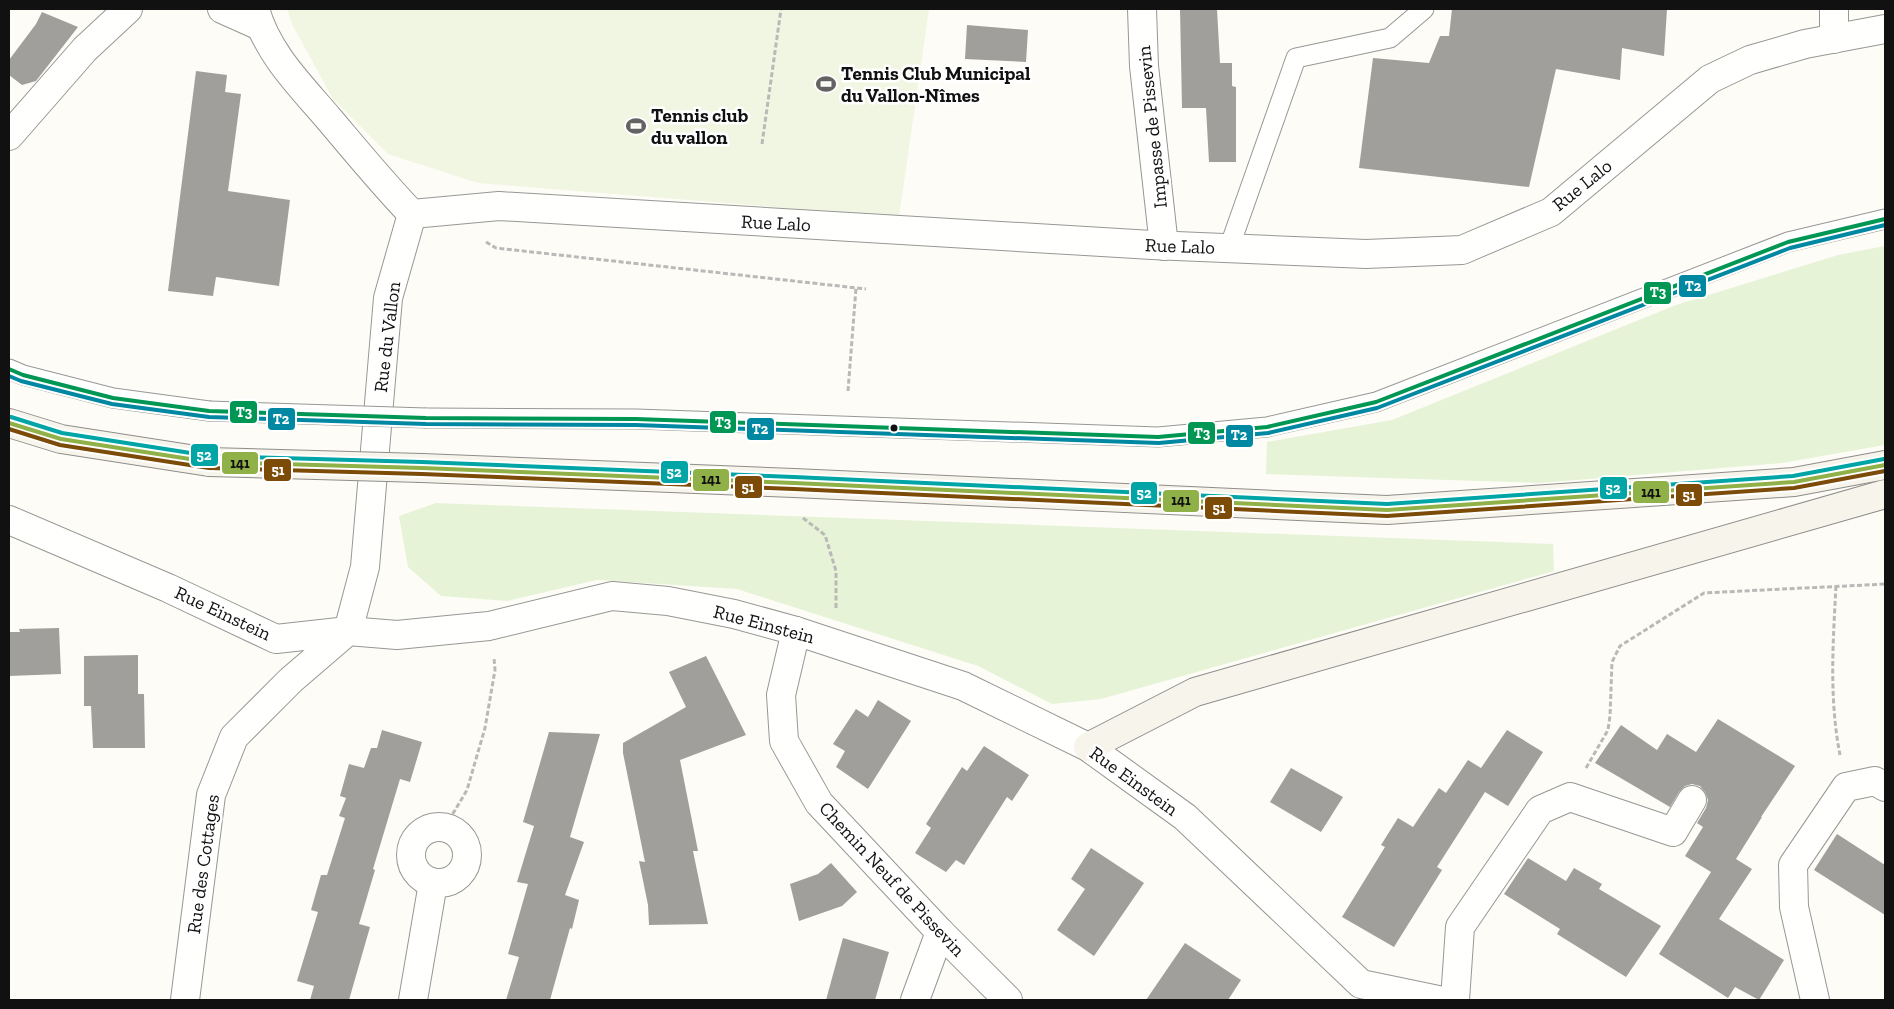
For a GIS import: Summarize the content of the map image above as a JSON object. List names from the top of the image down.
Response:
{
  "streets": {
    "street": [
      "Impasse de Pissevin",
      "Rue Lalo",
      "Rue du Vallon",
      "Rue Einstein",
      "Rue des Cottages",
      "Chemin Neuf de Pissevin"
    ]
  },
  "crossings": [
    ["Impasse de Pissevin", "Rue Lalo"],
    ["Rue Lalo", "Rue du Vallon"],
    ["Rue du Vallon", "Rue Einstein"],
    ["Rue du Vallon", "Rue des Cottages"],
    ["Rue Einstein", "Rue des Cottages"],
    ["Rue Einstein", "Chemin Neuf de Pissevin"]
  ],
  "places": {
    "sports": ["Tennis Club Municipal du Vallon-Nîmes", "Tennis club du vallon"]
  },
  "lines": [
    "transit line T3",
    "transit line T2",
    "transit line 52",
    "transit line 141",
    "transit line 51"
  ]
}
